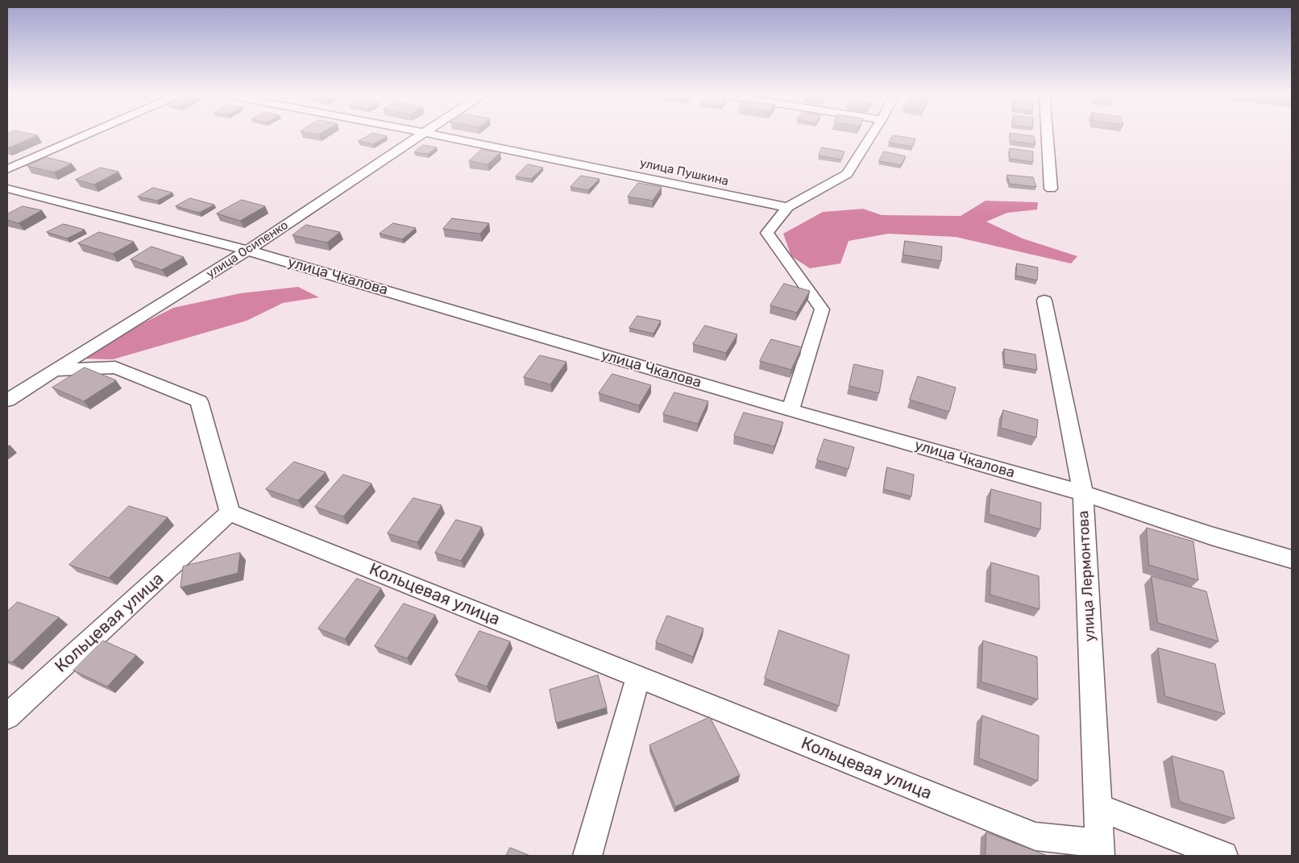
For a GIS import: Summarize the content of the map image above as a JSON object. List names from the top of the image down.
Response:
{
  "streets": {
    "street": [
      "улица Пушкина",
      "улица Осипенко",
      "улица Чкалова",
      "улица Лермонтова",
      "Кольцевая улица"
    ]
  },
  "crossings": [
    ["улица Осипенко", "улица Чкалова"],
    ["улица Чкалова", "улица Лермонтова"],
    ["улица Лермонтова", "Кольцевая улица"]
  ]
}
